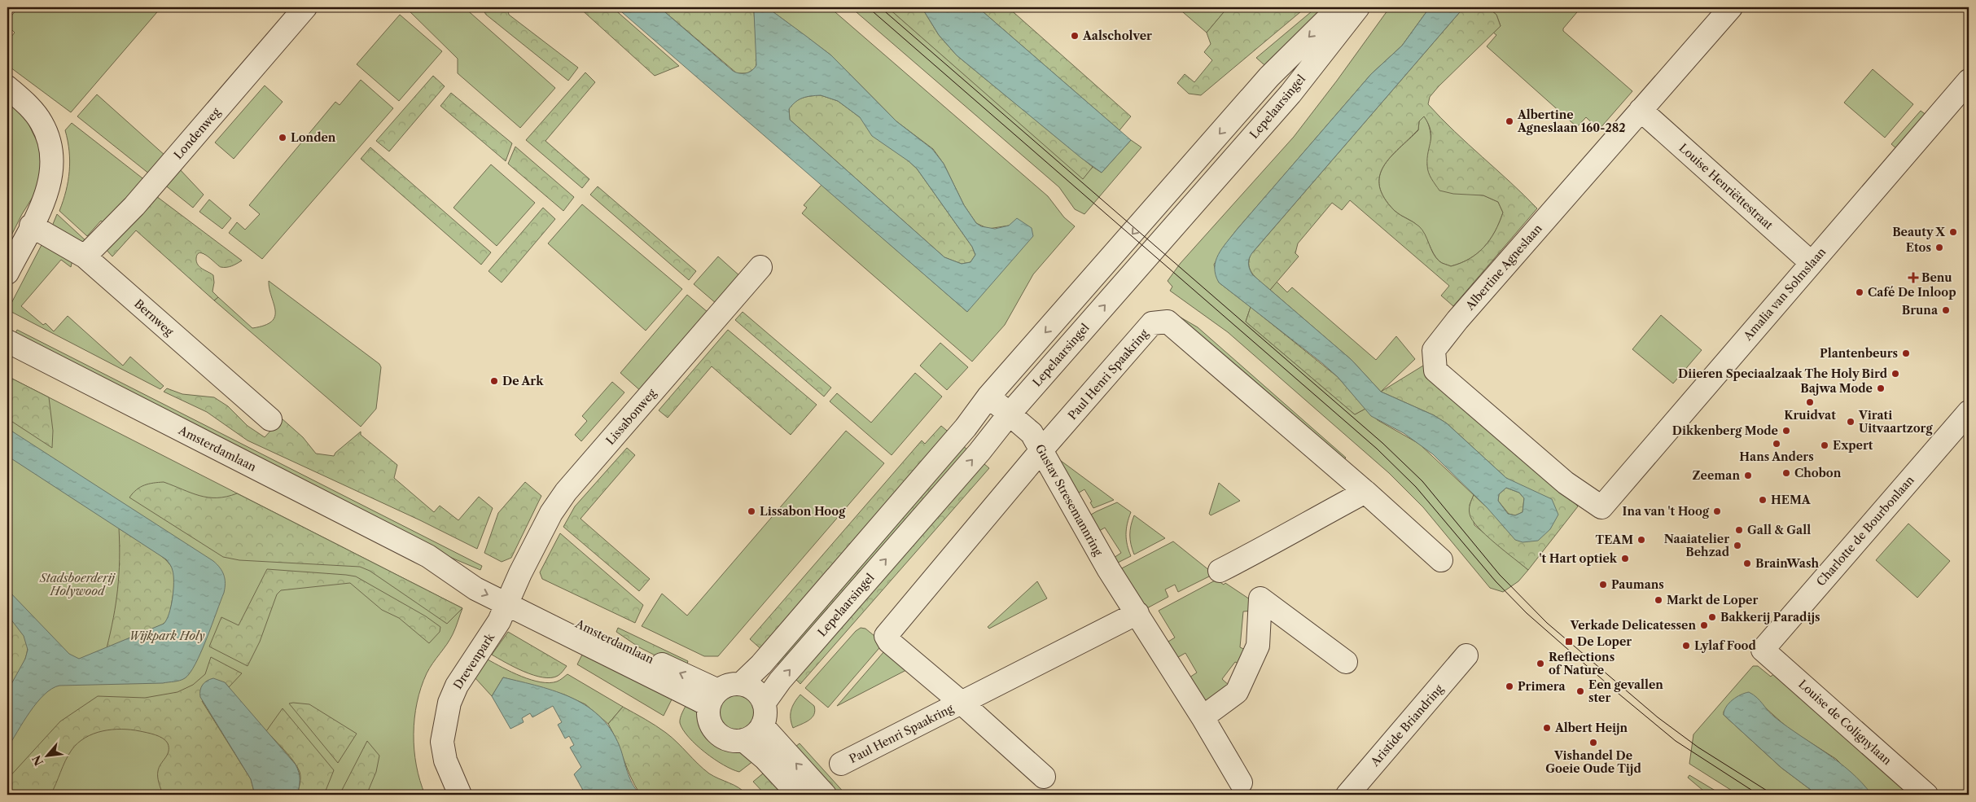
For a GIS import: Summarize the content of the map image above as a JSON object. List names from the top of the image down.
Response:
{
  "streets": {
    "street": [
      "Lepelaarsingel",
      "Londenweg",
      "Louise Henriëttestraat",
      "Albertine Agneslaan",
      "Amalia van Solmslaan",
      "Bernweg",
      "Paul Henri Spaakring",
      "Lissabonweg",
      "Amsterdamlaan",
      "Gustav Stresemannring",
      "Charlotte de Bourbonlaan",
      "Drevenpark",
      "Louise de Colignylaan",
      "Aristide Briandring"
    ]
  },
  "crossings": [
    ["Lepelaarsingel", "Amsterdamlaan"],
    ["Lepelaarsingel", "Gustav Stresemannring"],
    ["Londenweg", "Bernweg"],
    ["Louise Henriëttestraat", "Albertine Agneslaan"],
    ["Louise Henriëttestraat", "Amalia van Solmslaan"],
    ["Albertine Agneslaan", "Amalia van Solmslaan"],
    ["Paul Henri Spaakring", "Gustav Stresemannring"],
    ["Lissabonweg", "Amsterdamlaan"],
    ["Lissabonweg", "Drevenpark"],
    ["Amsterdamlaan", "Drevenpark"],
    ["Charlotte de Bourbonlaan", "Louise de Colignylaan"]
  ],
  "parks": ["Stadsboerderij Holywood", "Wijkpark Holy"],
  "places": {
    "other": [
      "Aalscholver",
      "Albertine Agneslaan 160-282",
      "Londen",
      "Beauty X",
      "Etos",
      "Café De Inloop",
      "Bruna",
      "Plantenbeurs",
      "Diieren Speciaalzaak The Holy Bird",
      "De Ark",
      "Bajwa Mode",
      "Kruidvat",
      "Virati Uitvaartzorg",
      "Dikkenberg Mode",
      "Hans Anders",
      "Expert",
      "Chobon",
      "Zeeman",
      "HEMA",
      "Lissabon Hoog",
      "Ina van 't Hoog",
      "Gall & Gall",
      "TEAM",
      "Naaiatelier Behzad",
      "'t Hart optiek",
      "BrainWash",
      "Paumans",
      "Markt de Loper",
      "Bakkerij Paradijs",
      "Verkade Delicatessen",
      "Lylaf Food",
      "Reflections of Nature",
      "Primera",
      "Een gevallen ster",
      "Albert Heijn",
      "Vishandel De Goeie Oude Tijd"
    ],
    "health": ["Benu"],
    "transit": ["De Loper"]
  },
  "north": "bottom left"
}
